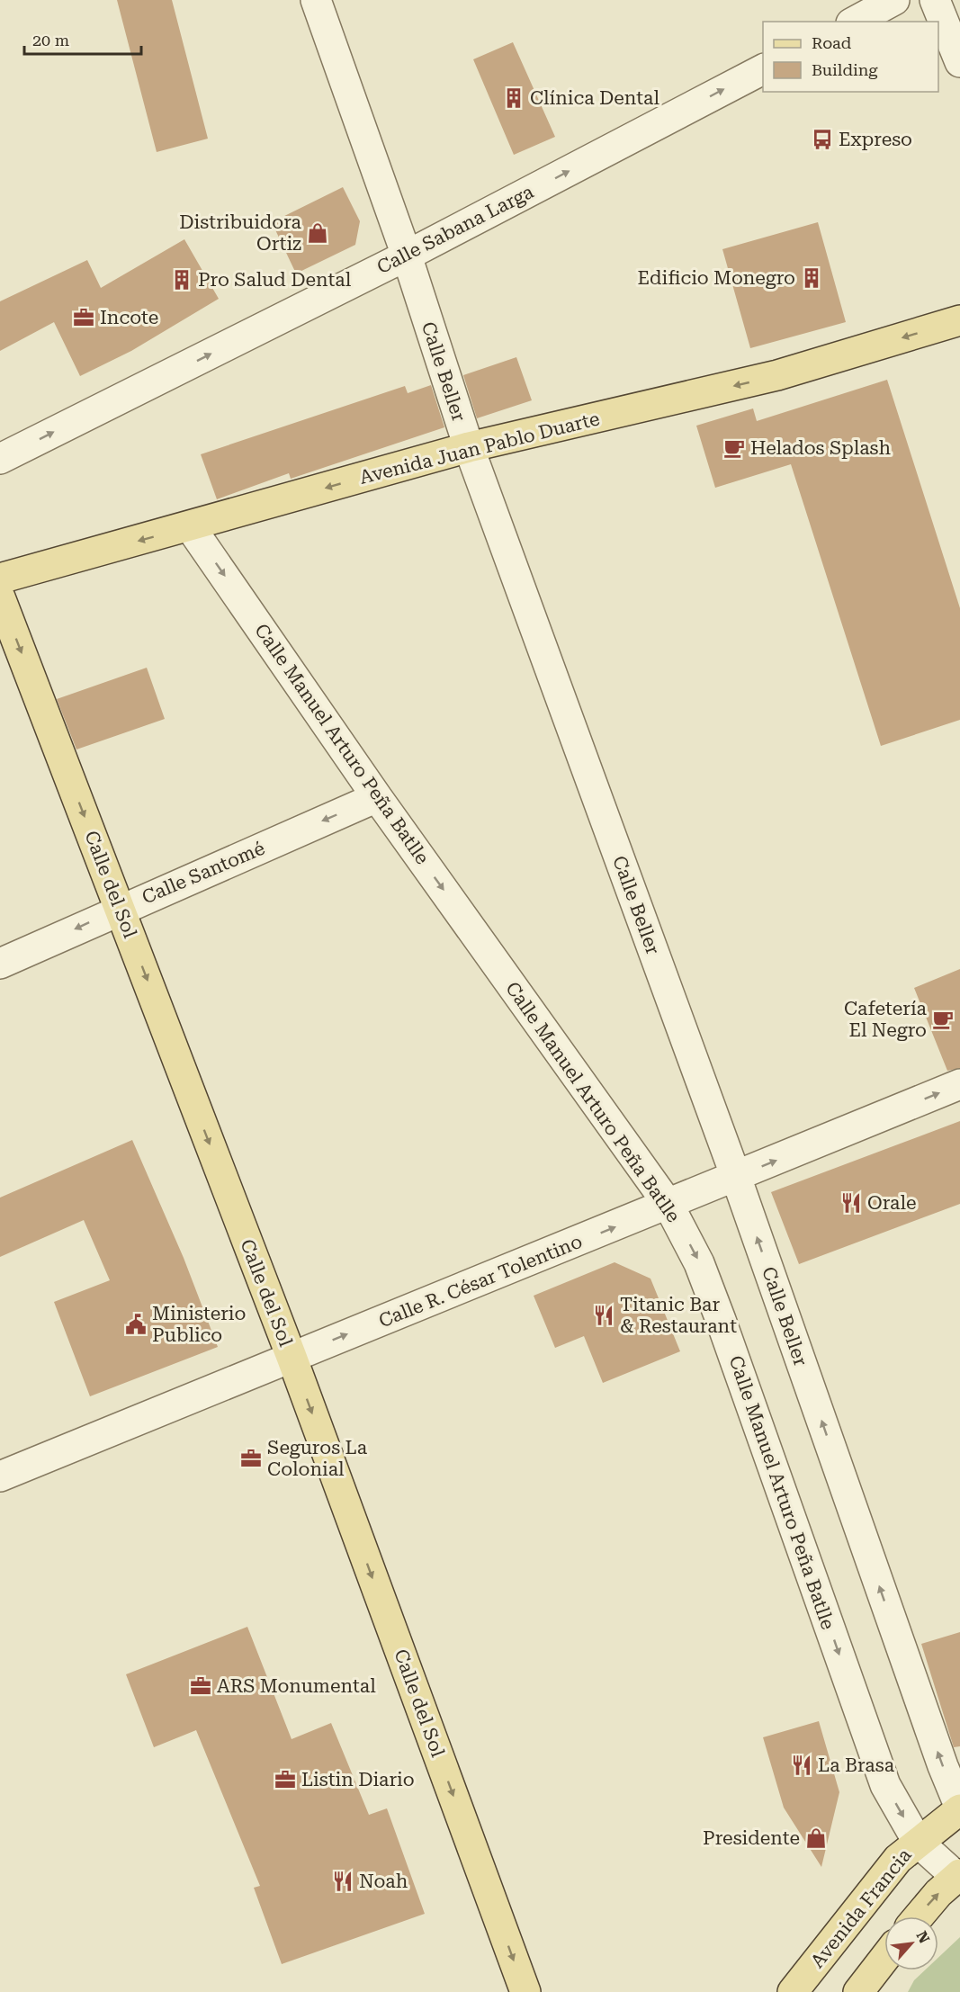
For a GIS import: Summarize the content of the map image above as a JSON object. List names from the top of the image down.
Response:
{
  "streets": {
    "main road": ["Avenida Juan Pablo Duarte", "Calle del Sol", "Avenida Francia"],
    "street": [
      "Calle Sabana Larga",
      "Calle Beller",
      "Calle Manuel Arturo Peña Batlle",
      "Calle Santomé",
      "Calle R. César Tolentino"
    ]
  },
  "crossings": [
    ["Calle Sabana Larga", "Calle Beller"],
    ["Calle Beller", "Avenida Juan Pablo Duarte"],
    ["Calle Beller", "Calle R. César Tolentino"],
    ["Calle Beller", "Avenida Francia"],
    ["Avenida Juan Pablo Duarte", "Calle Manuel Arturo Peña Batlle"],
    ["Calle Manuel Arturo Peña Batlle", "Calle Santomé"],
    ["Calle Manuel Arturo Peña Batlle", "Calle R. César Tolentino"],
    ["Calle Manuel Arturo Peña Batlle", "Avenida Francia"],
    ["Calle Santomé", "Calle del Sol"],
    ["Calle del Sol", "Calle R. César Tolentino"]
  ],
  "one_way": [
    "Calle Sabana Larga",
    "Avenida Juan Pablo Duarte",
    "Calle Manuel Arturo Peña Batlle",
    "Calle Santomé",
    "Calle del Sol",
    "Calle R. César Tolentino"
  ],
  "places": {
    "building": ["Clínica Dental", "Edificio Monegro", "Pro Salud Dental"],
    "bus stop": ["Expreso"],
    "shop": ["Distribuidora Ortiz", "Presidente"],
    "office": [
      "Incote",
      "Seguros La Colonial",
      "ARS Monumental",
      "Listin Diario"
    ],
    "cafe": ["Helados Splash", "Cafetería El Negro"],
    "restaurant": [
      "Orale",
      "Titanic Bar & Restaurant",
      "La Brasa",
      "Noah"
    ],
    "public building": ["Ministerio Publico"]
  },
  "legend": ["Road", "Building"],
  "scale_bar": "20 m",
  "north": "top right"
}
